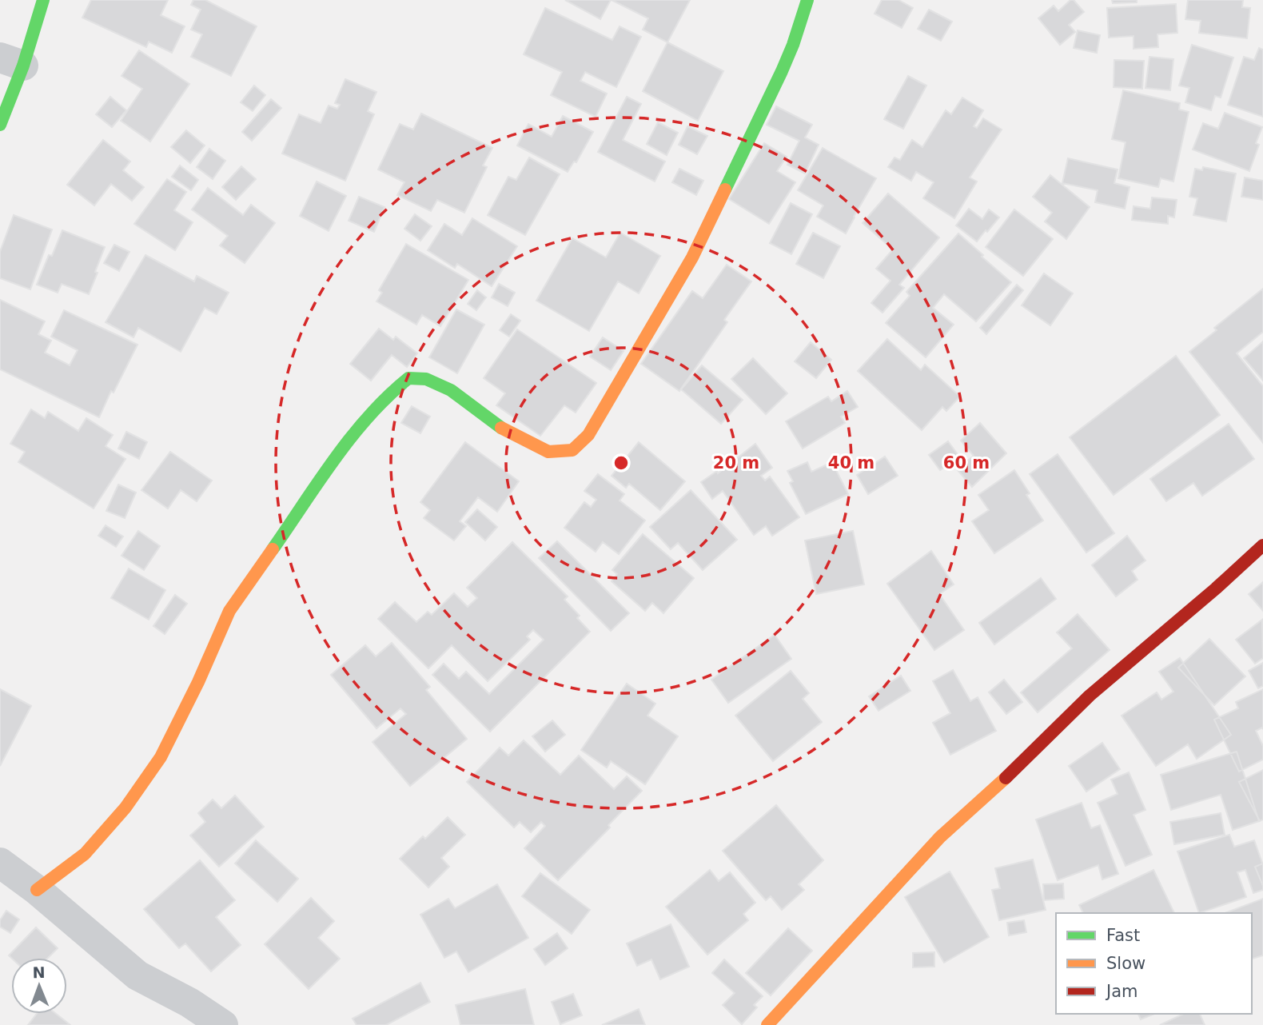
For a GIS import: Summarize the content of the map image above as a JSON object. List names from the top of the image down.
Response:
{
  "legend": ["Fast", "Slow", "Jam"],
  "north": "top",
  "rings": ["20 m", "40 m", "60 m"]
}
